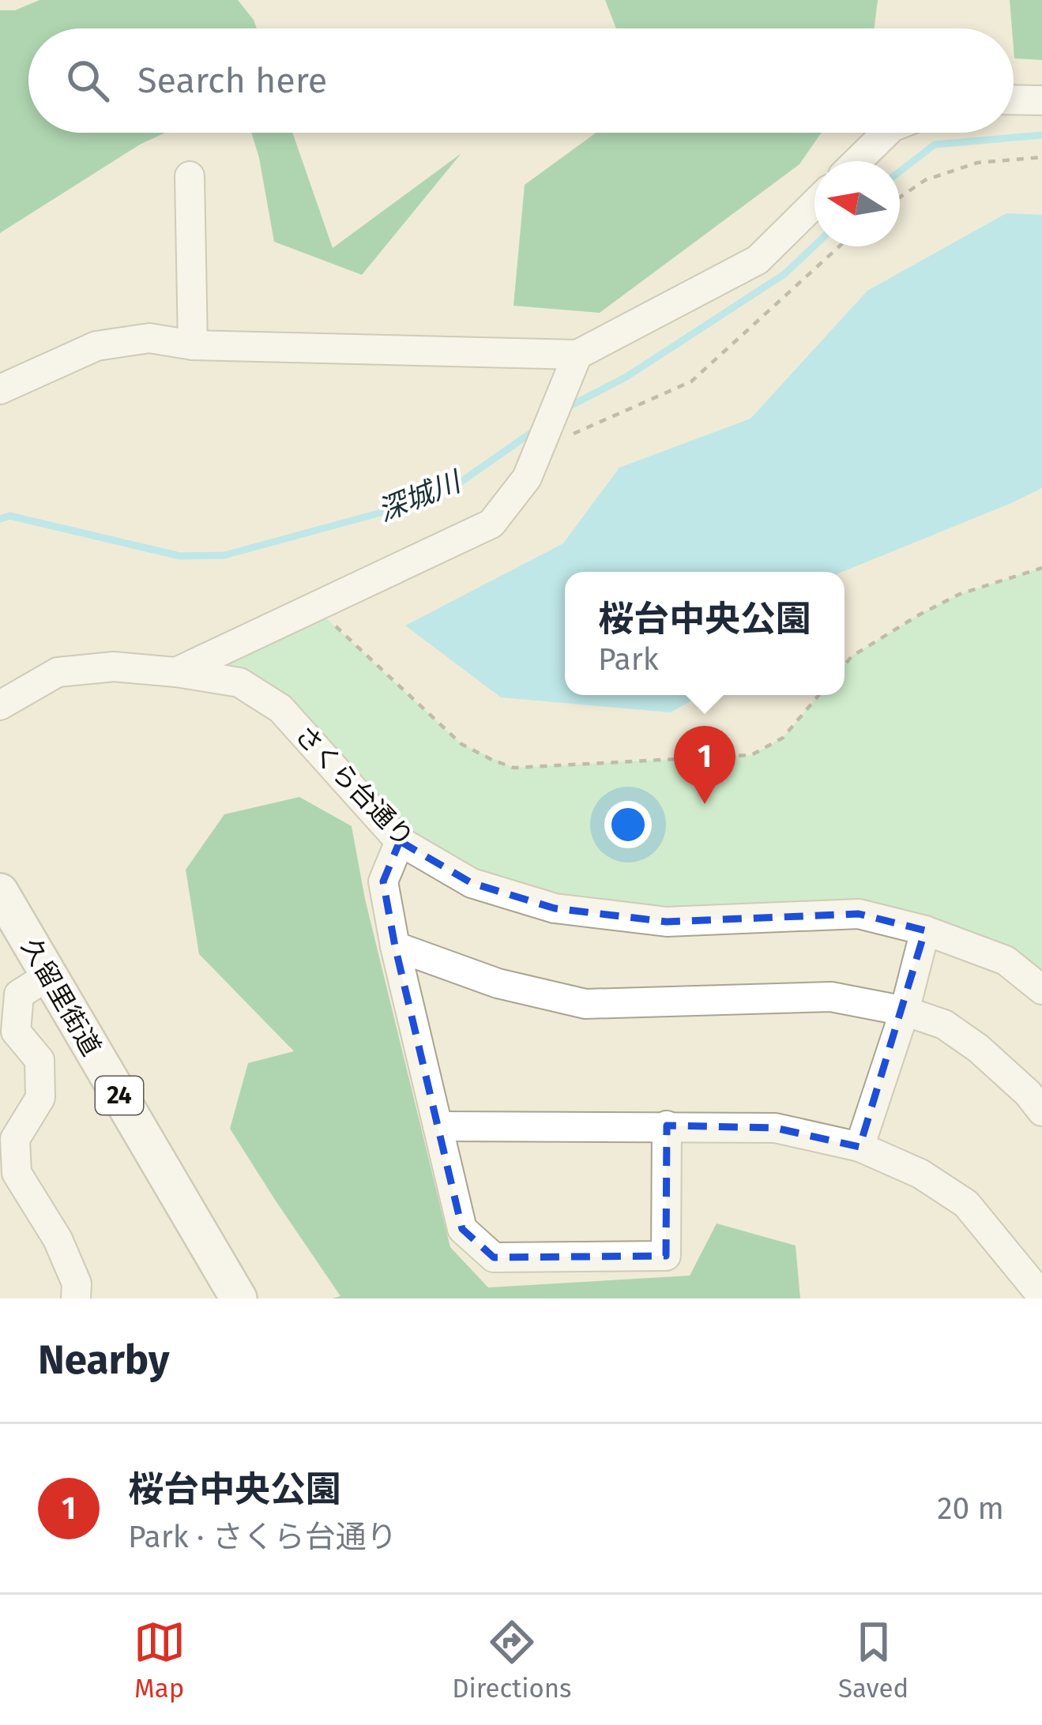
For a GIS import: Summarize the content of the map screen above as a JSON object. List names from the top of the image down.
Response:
{
  "streets": {
    "main road": ["久留里街道", "24"],
    "street": ["さくら台通り"]
  },
  "water": ["深城川"],
  "north": "left",
  "page": {
    "search": "Search here",
    "popup": ["桜台中央公園", "Park"],
    "pins": "1",
    "heading": "Nearby",
    "list": [
      {
        "mark": "1",
        "name": "桜台中央公園",
        "note": "Park · さくら台通り",
        "value": "20 m"
      }
    ],
    "nav": ["Map", "Directions", "Saved"]
  }
}
